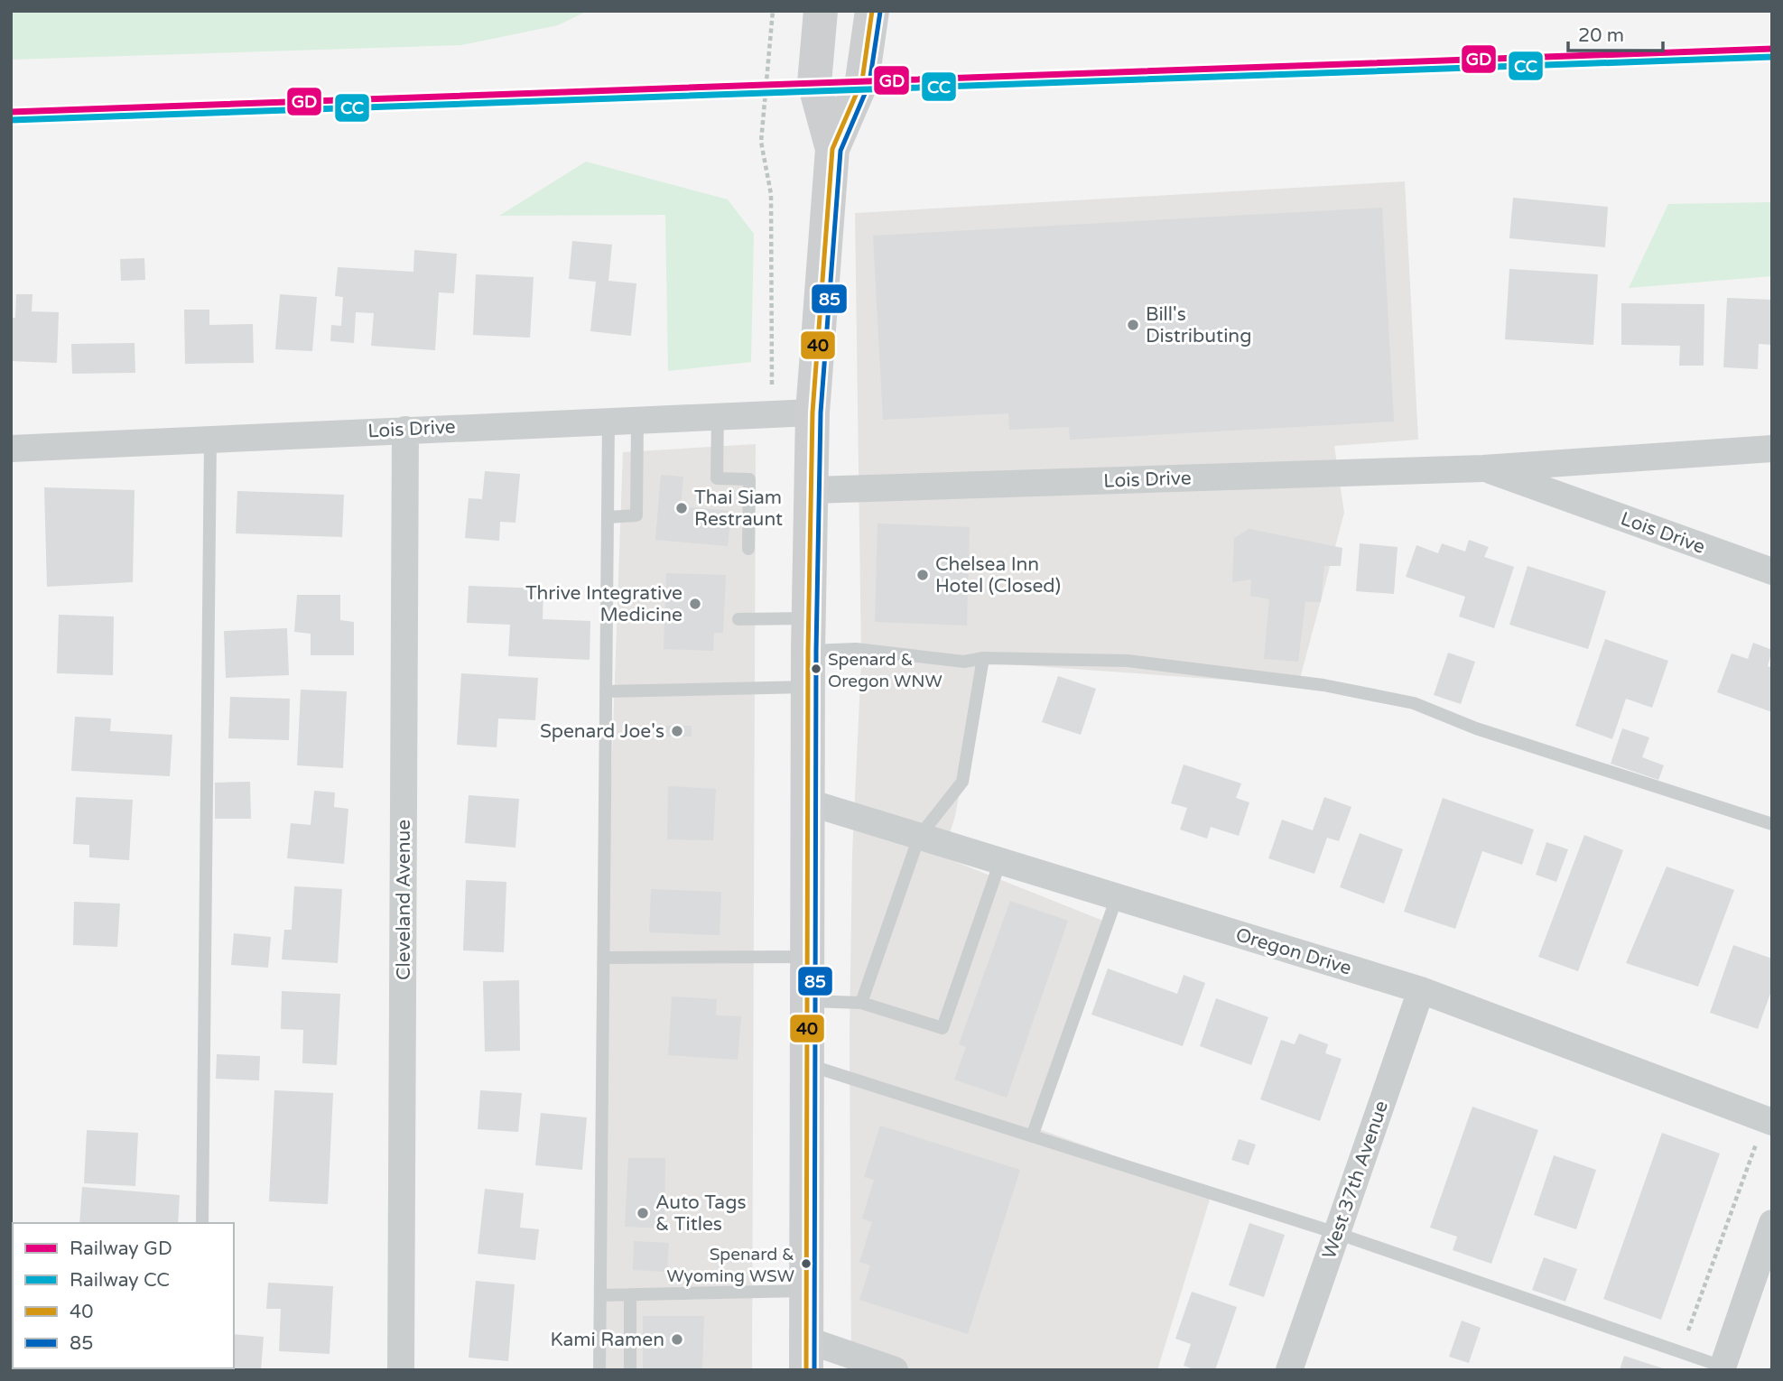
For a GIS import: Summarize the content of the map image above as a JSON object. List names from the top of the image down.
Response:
{
  "streets": {
    "street": [
      "Lois Drive",
      "Cleveland Avenue",
      "Oregon Drive",
      "West 37th Avenue"
    ]
  },
  "crossings": [
    ["Lois Drive", "Cleveland Avenue"],
    ["Oregon Drive", "West 37th Avenue"]
  ],
  "places": [
    "Bill's Distributing",
    "Thai Siam Restraunt",
    "Chelsea Inn Hotel (Closed)",
    "Thrive Integrative Medicine",
    "Spenard & Oregon WNW",
    "Spenard Joe's",
    "Auto Tags & Titles",
    "Spenard & Wyoming WSW",
    "Kami Ramen"
  ],
  "lines": [
    "transit line 40",
    "transit line 85",
    "rail line GD",
    "rail line CC"
  ],
  "legend": [
    "Railway GD",
    "Railway CC",
    "40",
    "85"
  ],
  "scale_bar": "20 m"
}
